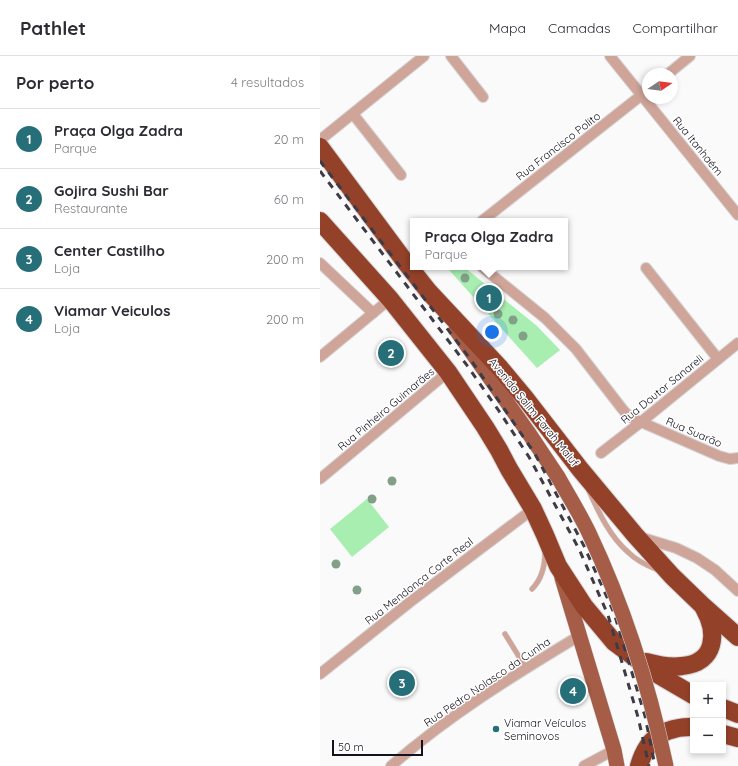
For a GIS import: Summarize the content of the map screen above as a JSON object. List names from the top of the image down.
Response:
{
  "streets": {
    "highway": ["Avenida Salim Farah Maluf"],
    "street": [
      "Rua Francisco Polito",
      "Rua Itanhaém",
      "Rua Doutor Sanareli",
      "Rua Pinheiro Guimarães",
      "Rua Suarão",
      "Rua Mendonça Corte Real",
      "Rua Pedro Nolasco da Cunha"
    ]
  },
  "crossings": [
    ["Rua Doutor Sanareli", "Rua Suarão"]
  ],
  "places": ["Viamar Veículos Seminovos"],
  "scale_bar": "50 m",
  "north": "right",
  "page": {
    "header": "Pathlet",
    "nav": ["Mapa", "Camadas", "Compartilhar"],
    "heading": ["Por perto", "4 resultados"],
    "list": [
      {
        "mark": "1",
        "name": "Praça Olga Zadra",
        "note": "Parque",
        "value": "20 m"
      },
      {
        "mark": "2",
        "name": "Gojira Sushi Bar",
        "note": "Restaurante",
        "value": "60 m"
      },
      {
        "mark": "3",
        "name": "Center Castilho",
        "note": "Loja",
        "value": "200 m"
      },
      {
        "mark": "4",
        "name": "Viamar Veiculos",
        "note": "Loja",
        "value": "200 m"
      }
    ],
    "popup": ["Praça Olga Zadra", "Parque"],
    "pins": [
      "1",
      "2",
      "3",
      "4"
    ],
    "map_buttons": ["+", "−"],
    "scale": "50 m"
  }
}
